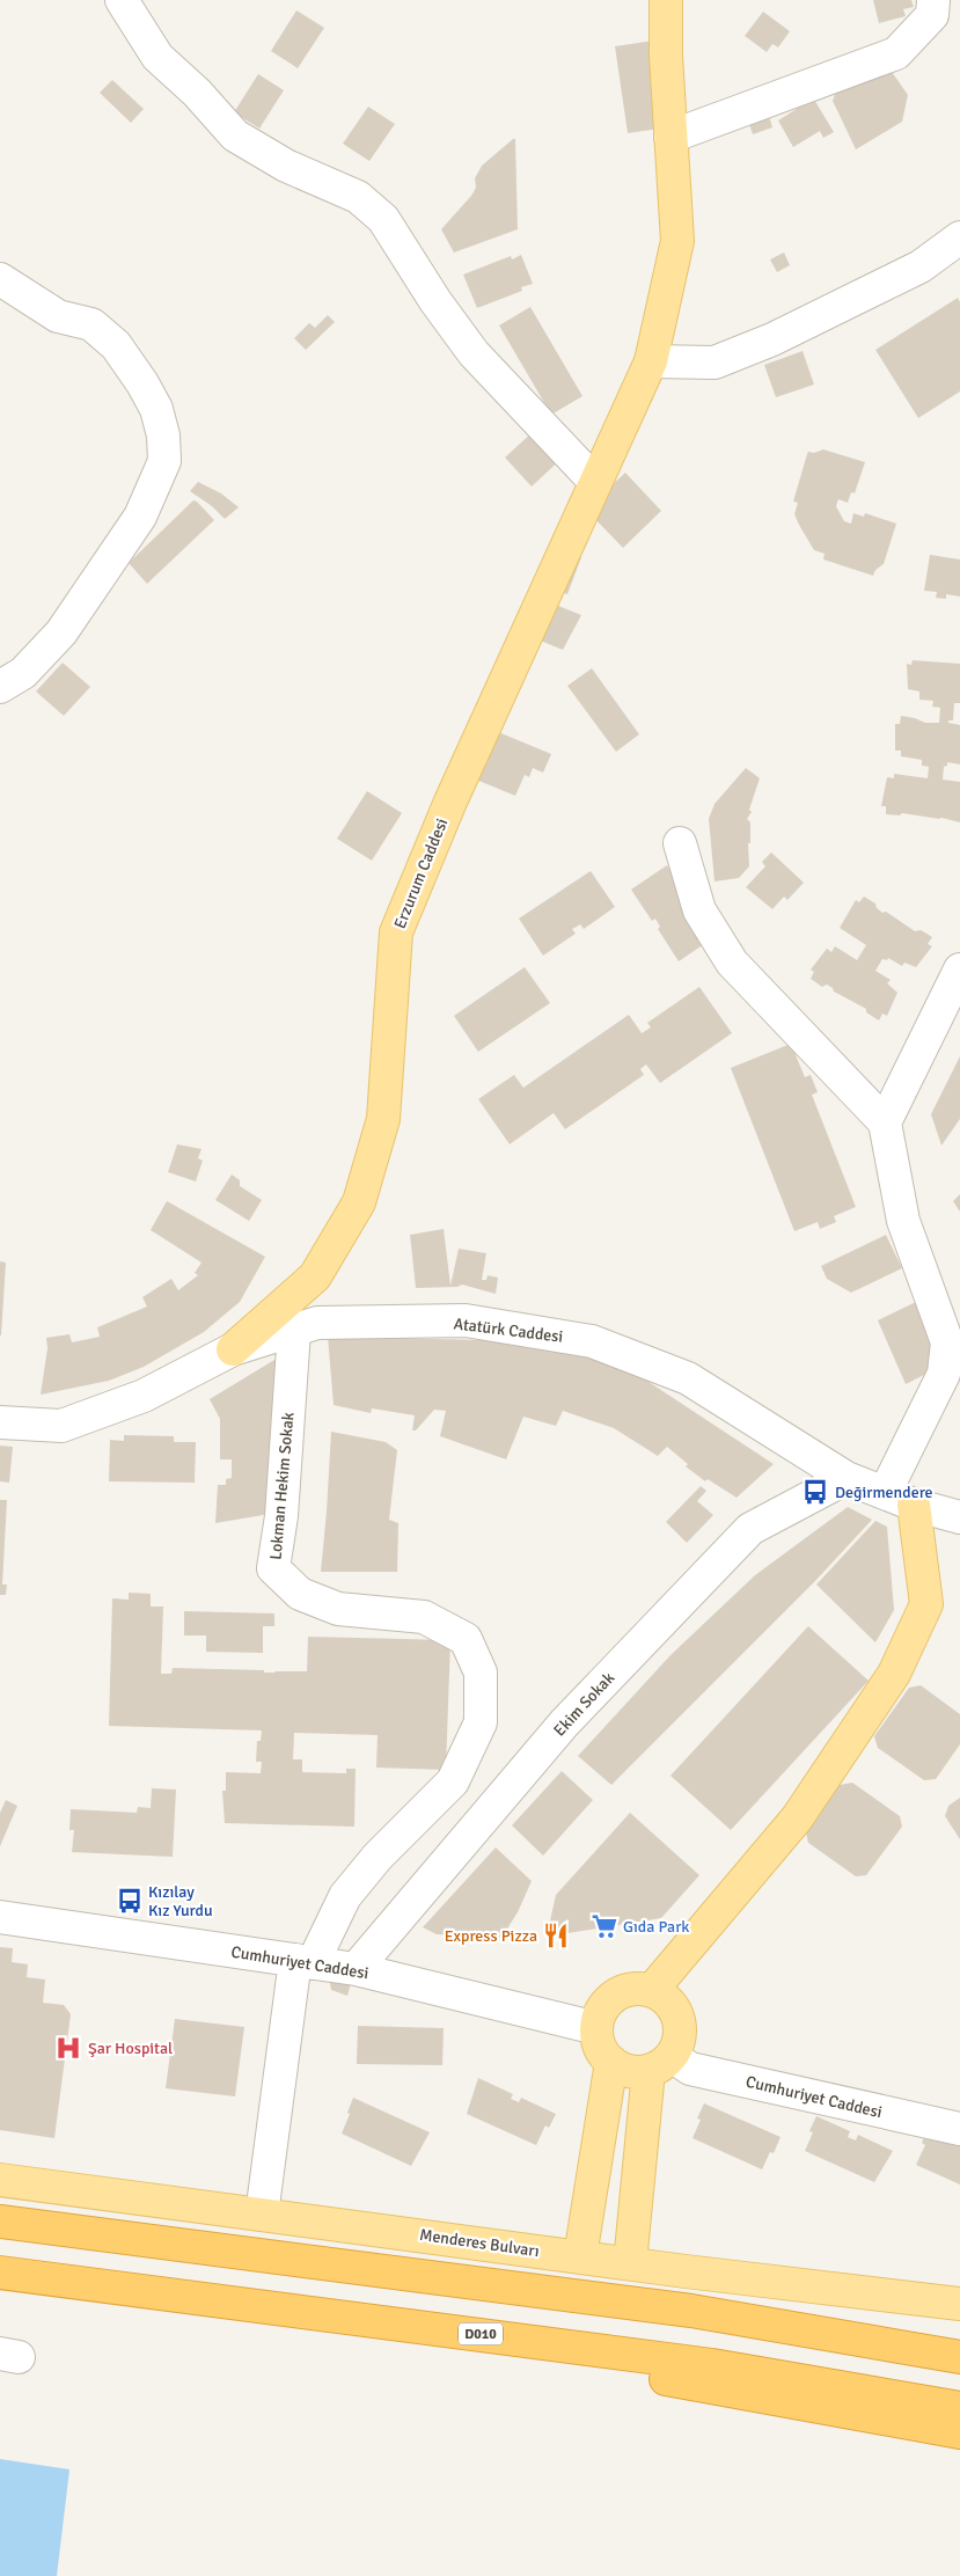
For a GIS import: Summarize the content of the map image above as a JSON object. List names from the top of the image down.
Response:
{
  "streets": {
    "highway": ["D010"],
    "main road": ["Erzurum Caddesi", "Cumhuriyet Caddesi", "Menderes Bulvarı"],
    "street": ["Atatürk Caddesi", "Lokman Hekim Sokak", "Ekim Sokak"]
  },
  "crossings": [
    ["Erzurum Caddesi", "Atatürk Caddesi"],
    ["Atatürk Caddesi", "Lokman Hekim Sokak"],
    ["Atatürk Caddesi", "Ekim Sokak"],
    ["Lokman Hekim Sokak", "Cumhuriyet Caddesi"],
    ["Ekim Sokak", "Cumhuriyet Caddesi"]
  ],
  "places": {
    "bus stop": ["Değirmendere", "Kızılay Kız Yurdu"],
    "supermarket": ["Gıda Park"],
    "restaurant": ["Express Pizza"],
    "hospital": ["Şar Hospital"]
  }
}
